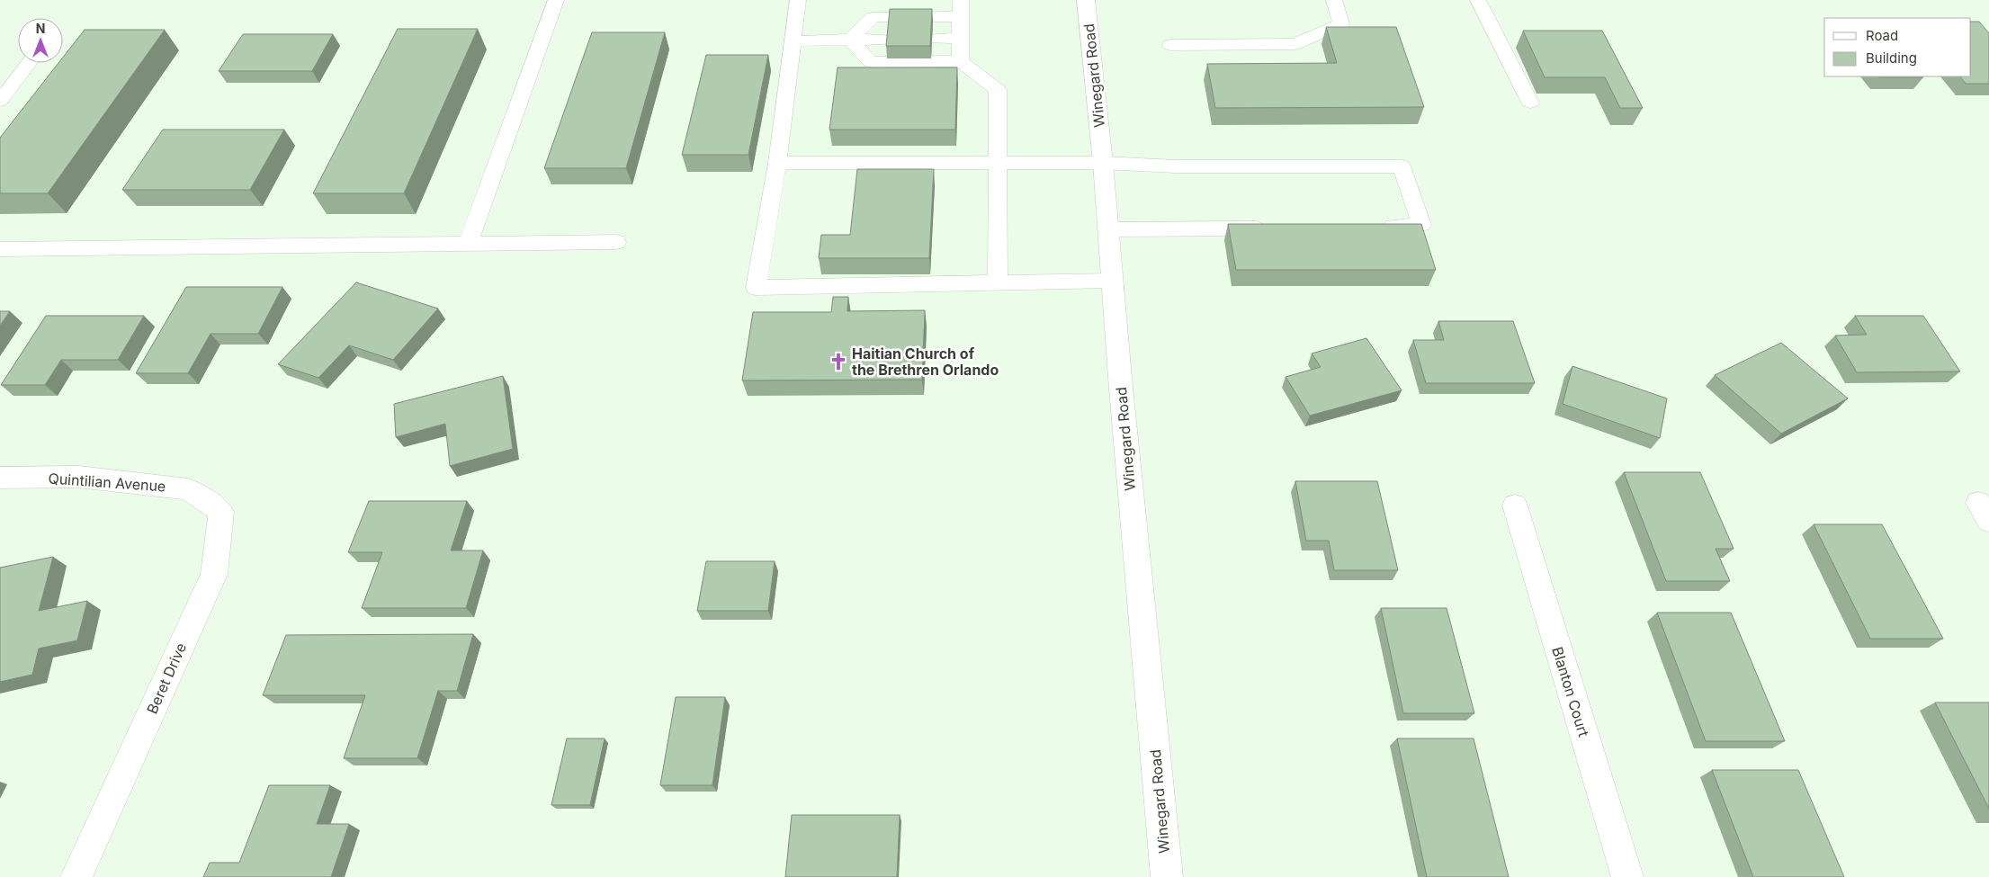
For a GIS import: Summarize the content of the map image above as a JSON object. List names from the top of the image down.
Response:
{
  "streets": {
    "street": [
      "Winegard Road",
      "Quintilian Avenue",
      "Beret Drive",
      "Blanton Court"
    ]
  },
  "crossings": [
    ["Quintilian Avenue", "Beret Drive"]
  ],
  "places": {
    "church": ["Haitian Church of the Brethren Orlando"]
  },
  "legend": ["Road", "Building"],
  "north": "top"
}
